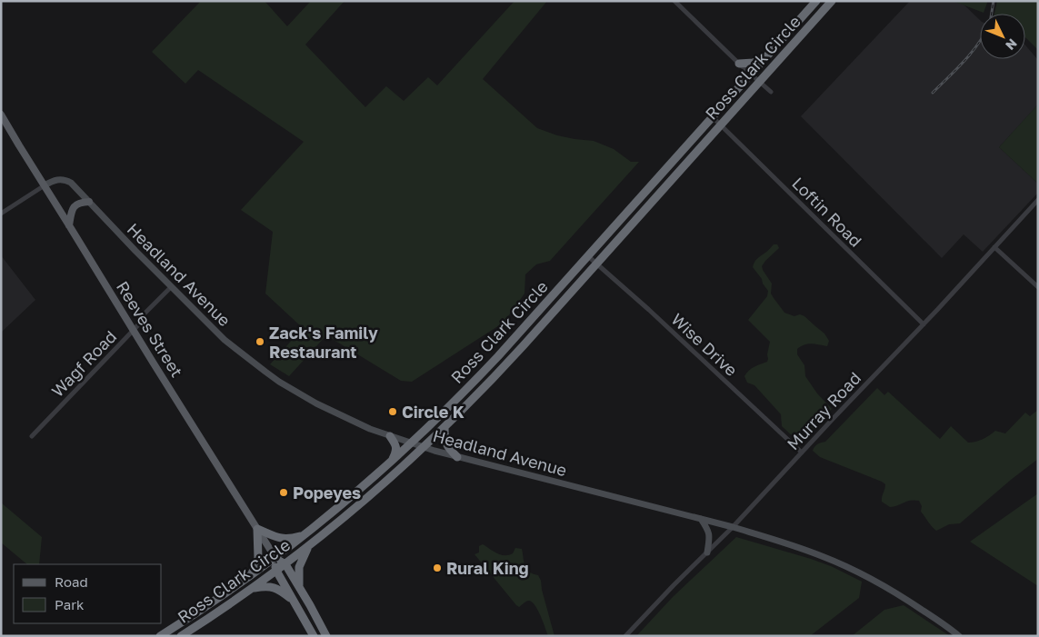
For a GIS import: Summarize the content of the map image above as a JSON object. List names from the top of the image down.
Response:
{
  "streets": {
    "highway": ["Ross Clark Circle", "Reeves Street"],
    "main road": ["Headland Avenue"],
    "street": [
      "Loftin Road",
      "Wise Drive",
      "Wagf Road",
      "Murray Road"
    ]
  },
  "crossings": [
    ["Ross Clark Circle", "Loftin Road"],
    ["Ross Clark Circle", "Headland Avenue"],
    ["Ross Clark Circle", "Reeves Street"],
    ["Ross Clark Circle", "Wise Drive"],
    ["Loftin Road", "Murray Road"],
    ["Headland Avenue", "Reeves Street"],
    ["Headland Avenue", "Wagf Road"],
    ["Headland Avenue", "Murray Road"],
    ["Reeves Street", "Wagf Road"],
    ["Wise Drive", "Murray Road"]
  ],
  "places": [
    "Zack's Family Restaurant",
    "Circle K",
    "Popeyes",
    "Rural King"
  ],
  "legend": ["Road", "Park"],
  "north": "bottom right"
}
